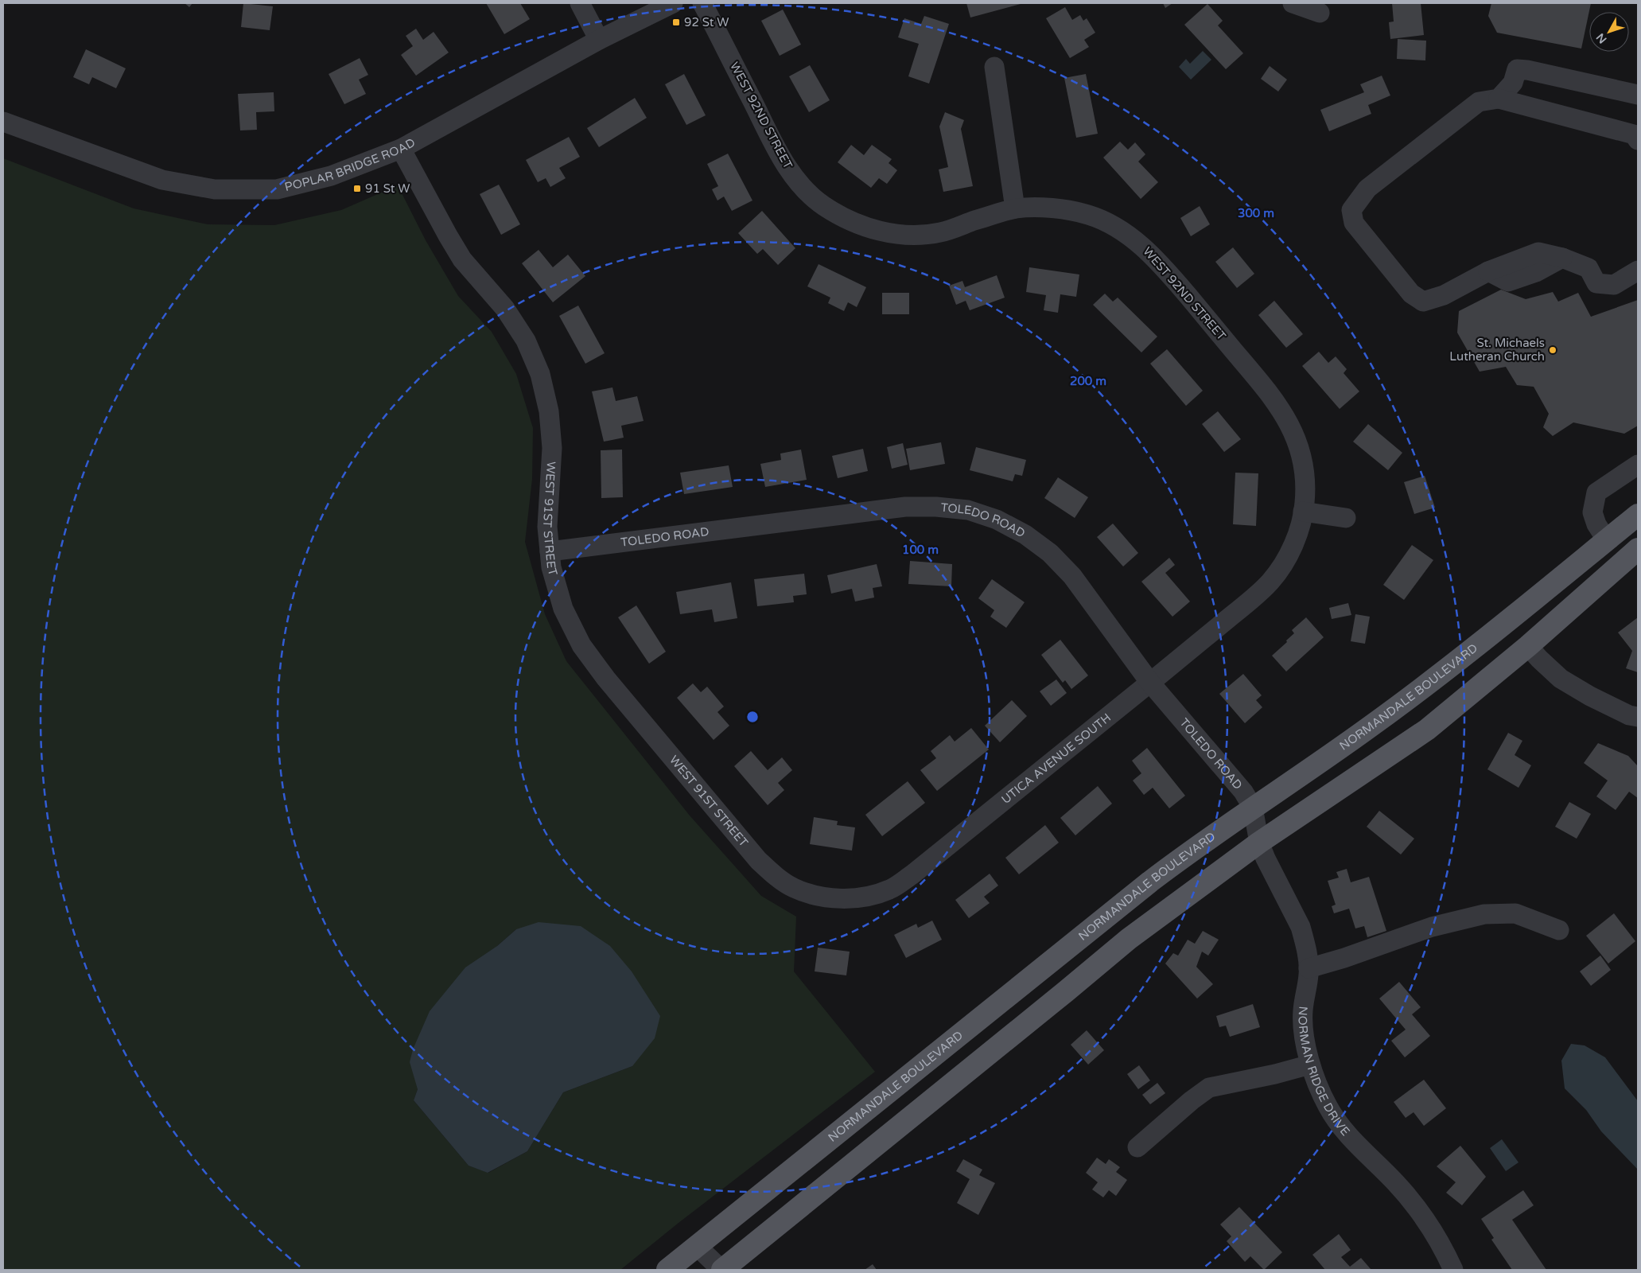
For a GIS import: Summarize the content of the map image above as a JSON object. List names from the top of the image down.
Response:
{
  "streets": {
    "main road": ["NORMANDALE BOULEVARD"],
    "street": [
      "WEST 92ND STREET",
      "POPLAR BRIDGE ROAD",
      "WEST 91ST STREET",
      "TOLEDO ROAD",
      "UTICA AVENUE SOUTH",
      "NORMAN RIDGE DRIVE"
    ]
  },
  "crossings": [
    ["WEST 92ND STREET", "UTICA AVENUE SOUTH"],
    ["POPLAR BRIDGE ROAD", "WEST 91ST STREET"],
    ["WEST 91ST STREET", "TOLEDO ROAD"],
    ["WEST 91ST STREET", "UTICA AVENUE SOUTH"],
    ["TOLEDO ROAD", "NORMANDALE BOULEVARD"],
    ["TOLEDO ROAD", "UTICA AVENUE SOUTH"],
    ["TOLEDO ROAD", "NORMAN RIDGE DRIVE"]
  ],
  "places": {
    "transit": ["92 St W", "91 St W"],
    "other": ["St. Michaels Lutheran Church"]
  },
  "north": "bottom left",
  "rings": ["300 m", "200 m", "100 m"]
}
